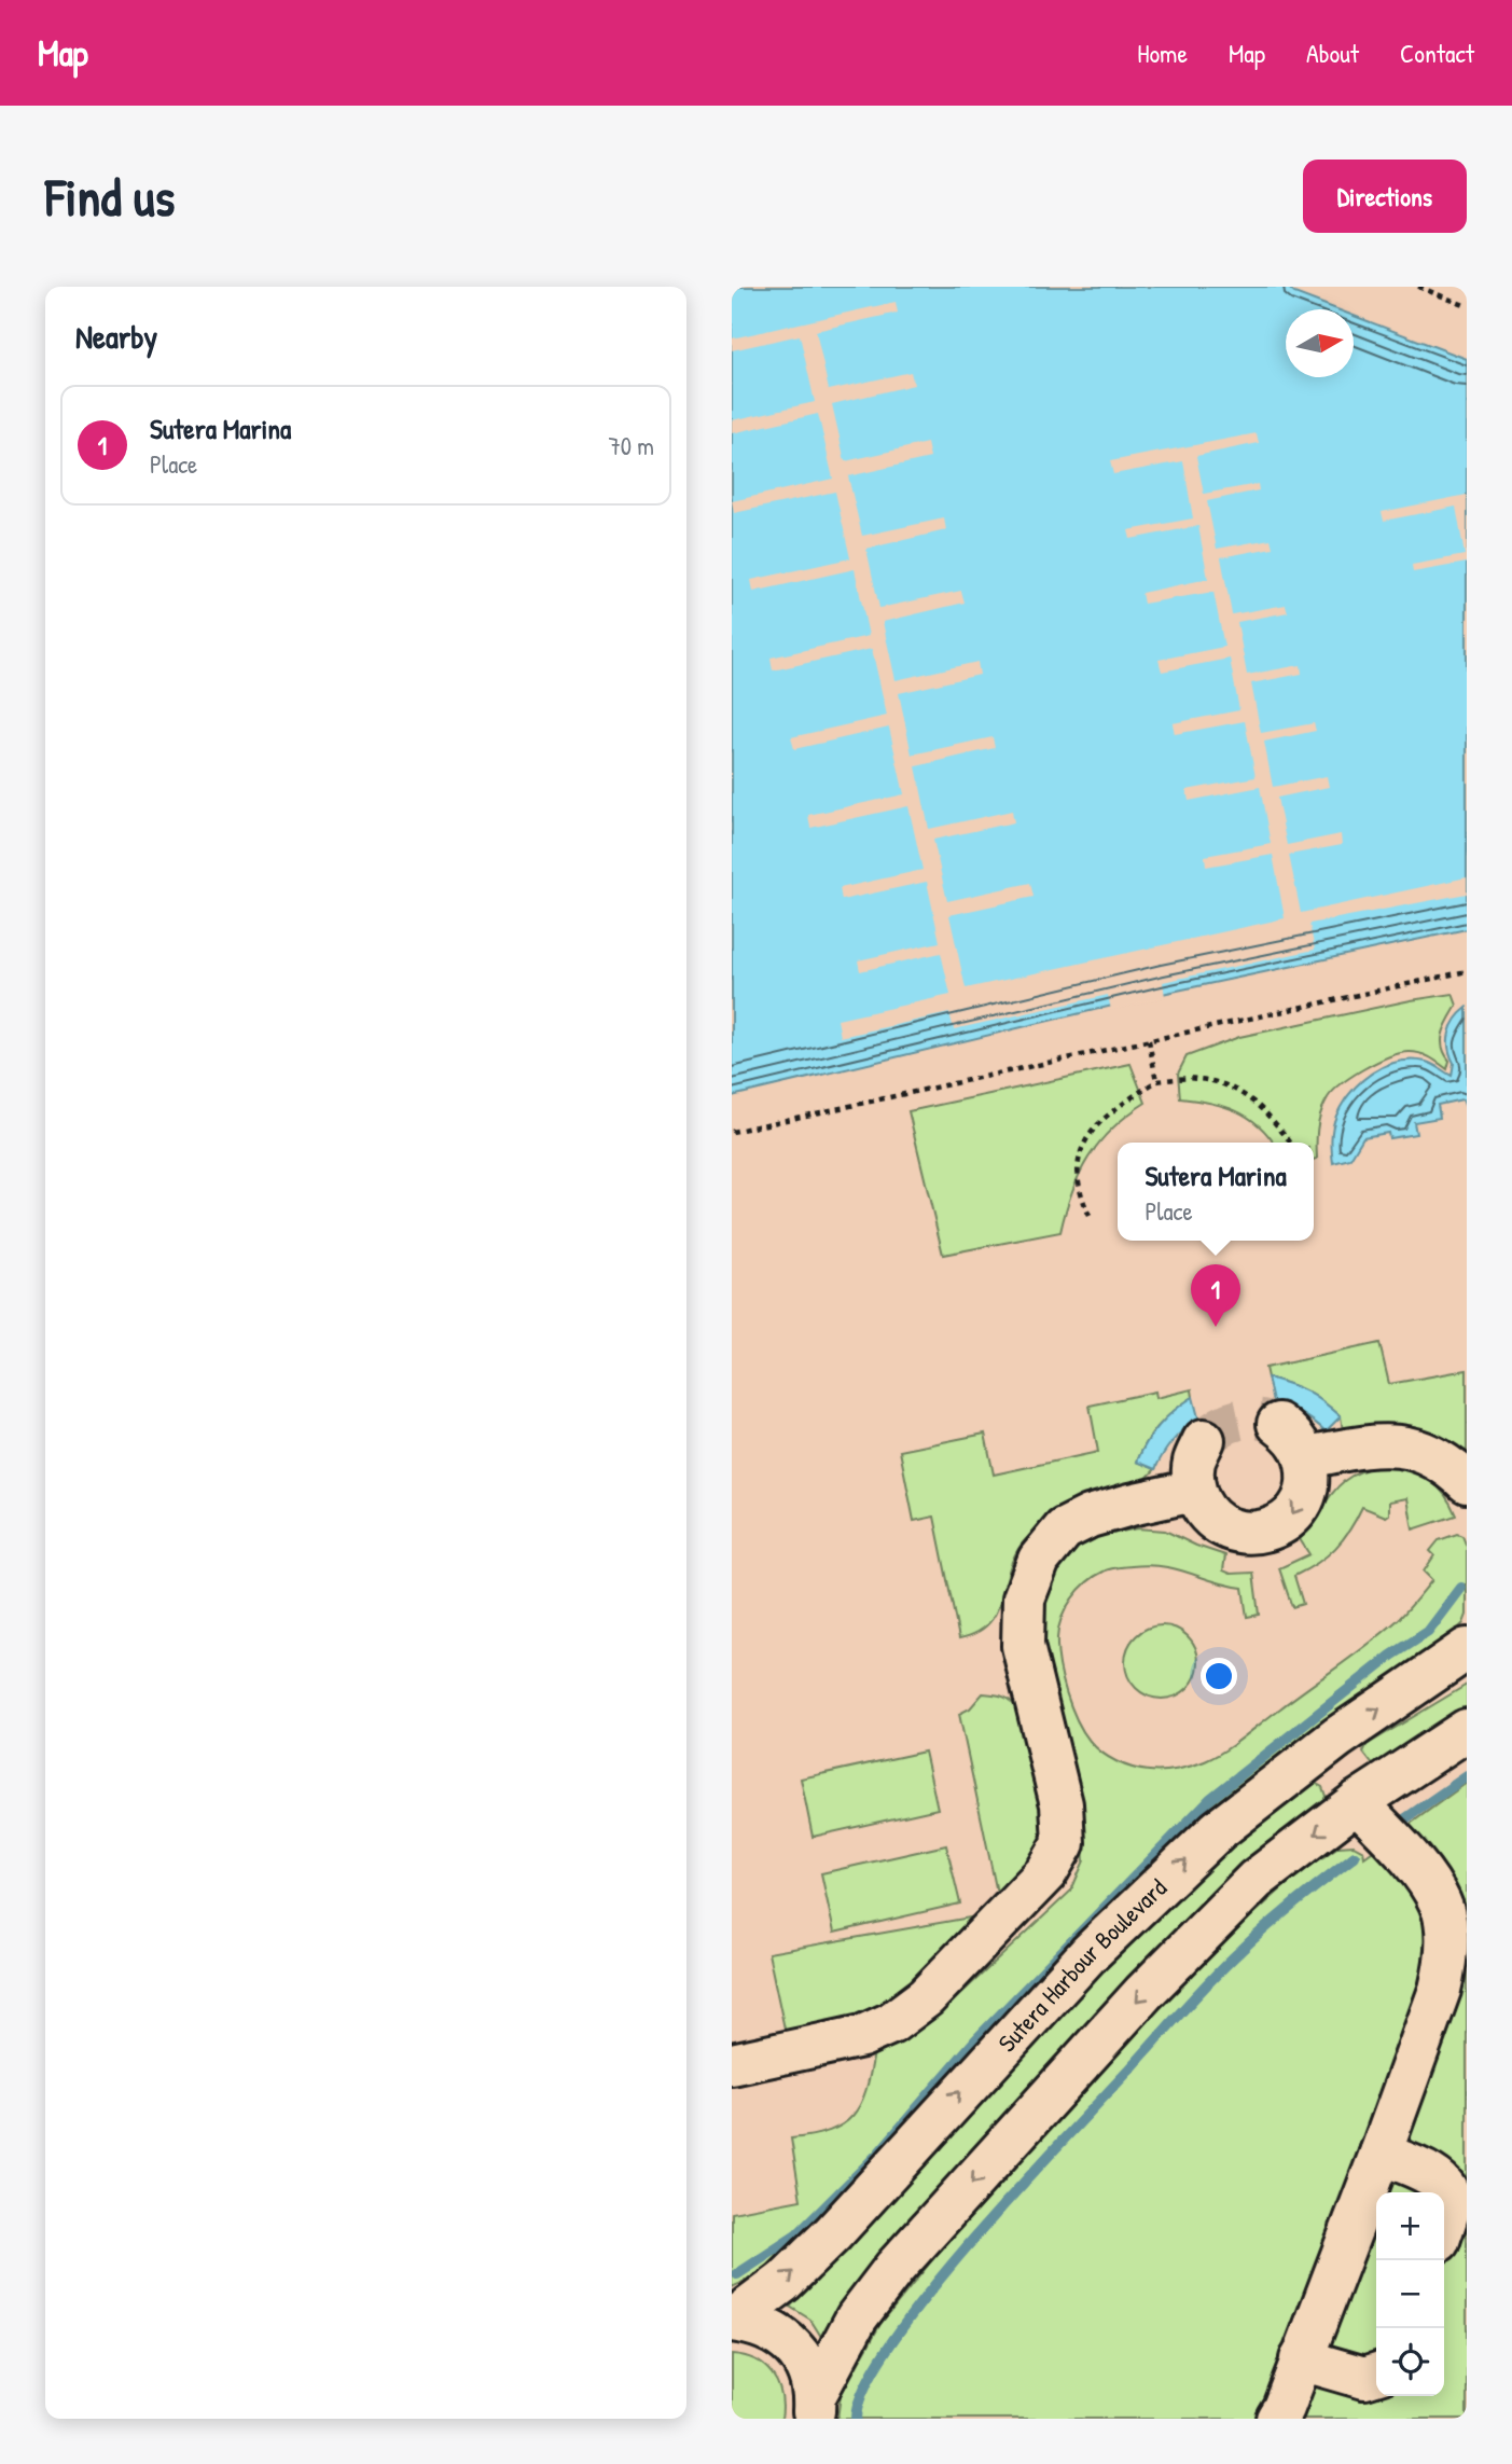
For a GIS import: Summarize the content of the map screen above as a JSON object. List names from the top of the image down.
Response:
{
  "streets": {
    "street": ["Sutera Harbour Boulevard"]
  },
  "north": "right",
  "page": {
    "header": "Map",
    "nav": [
      "Home",
      "Map",
      "About",
      "Contact"
    ],
    "buttons": "Directions",
    "title": "Find us",
    "heading": "Nearby",
    "list": [
      {
        "mark": "1",
        "name": "Sutera Marina",
        "note": "Place",
        "value": "70 m"
      }
    ],
    "popup": ["Sutera Marina", "Place"],
    "pins": "1",
    "map_buttons": ["+", "−"]
  }
}
